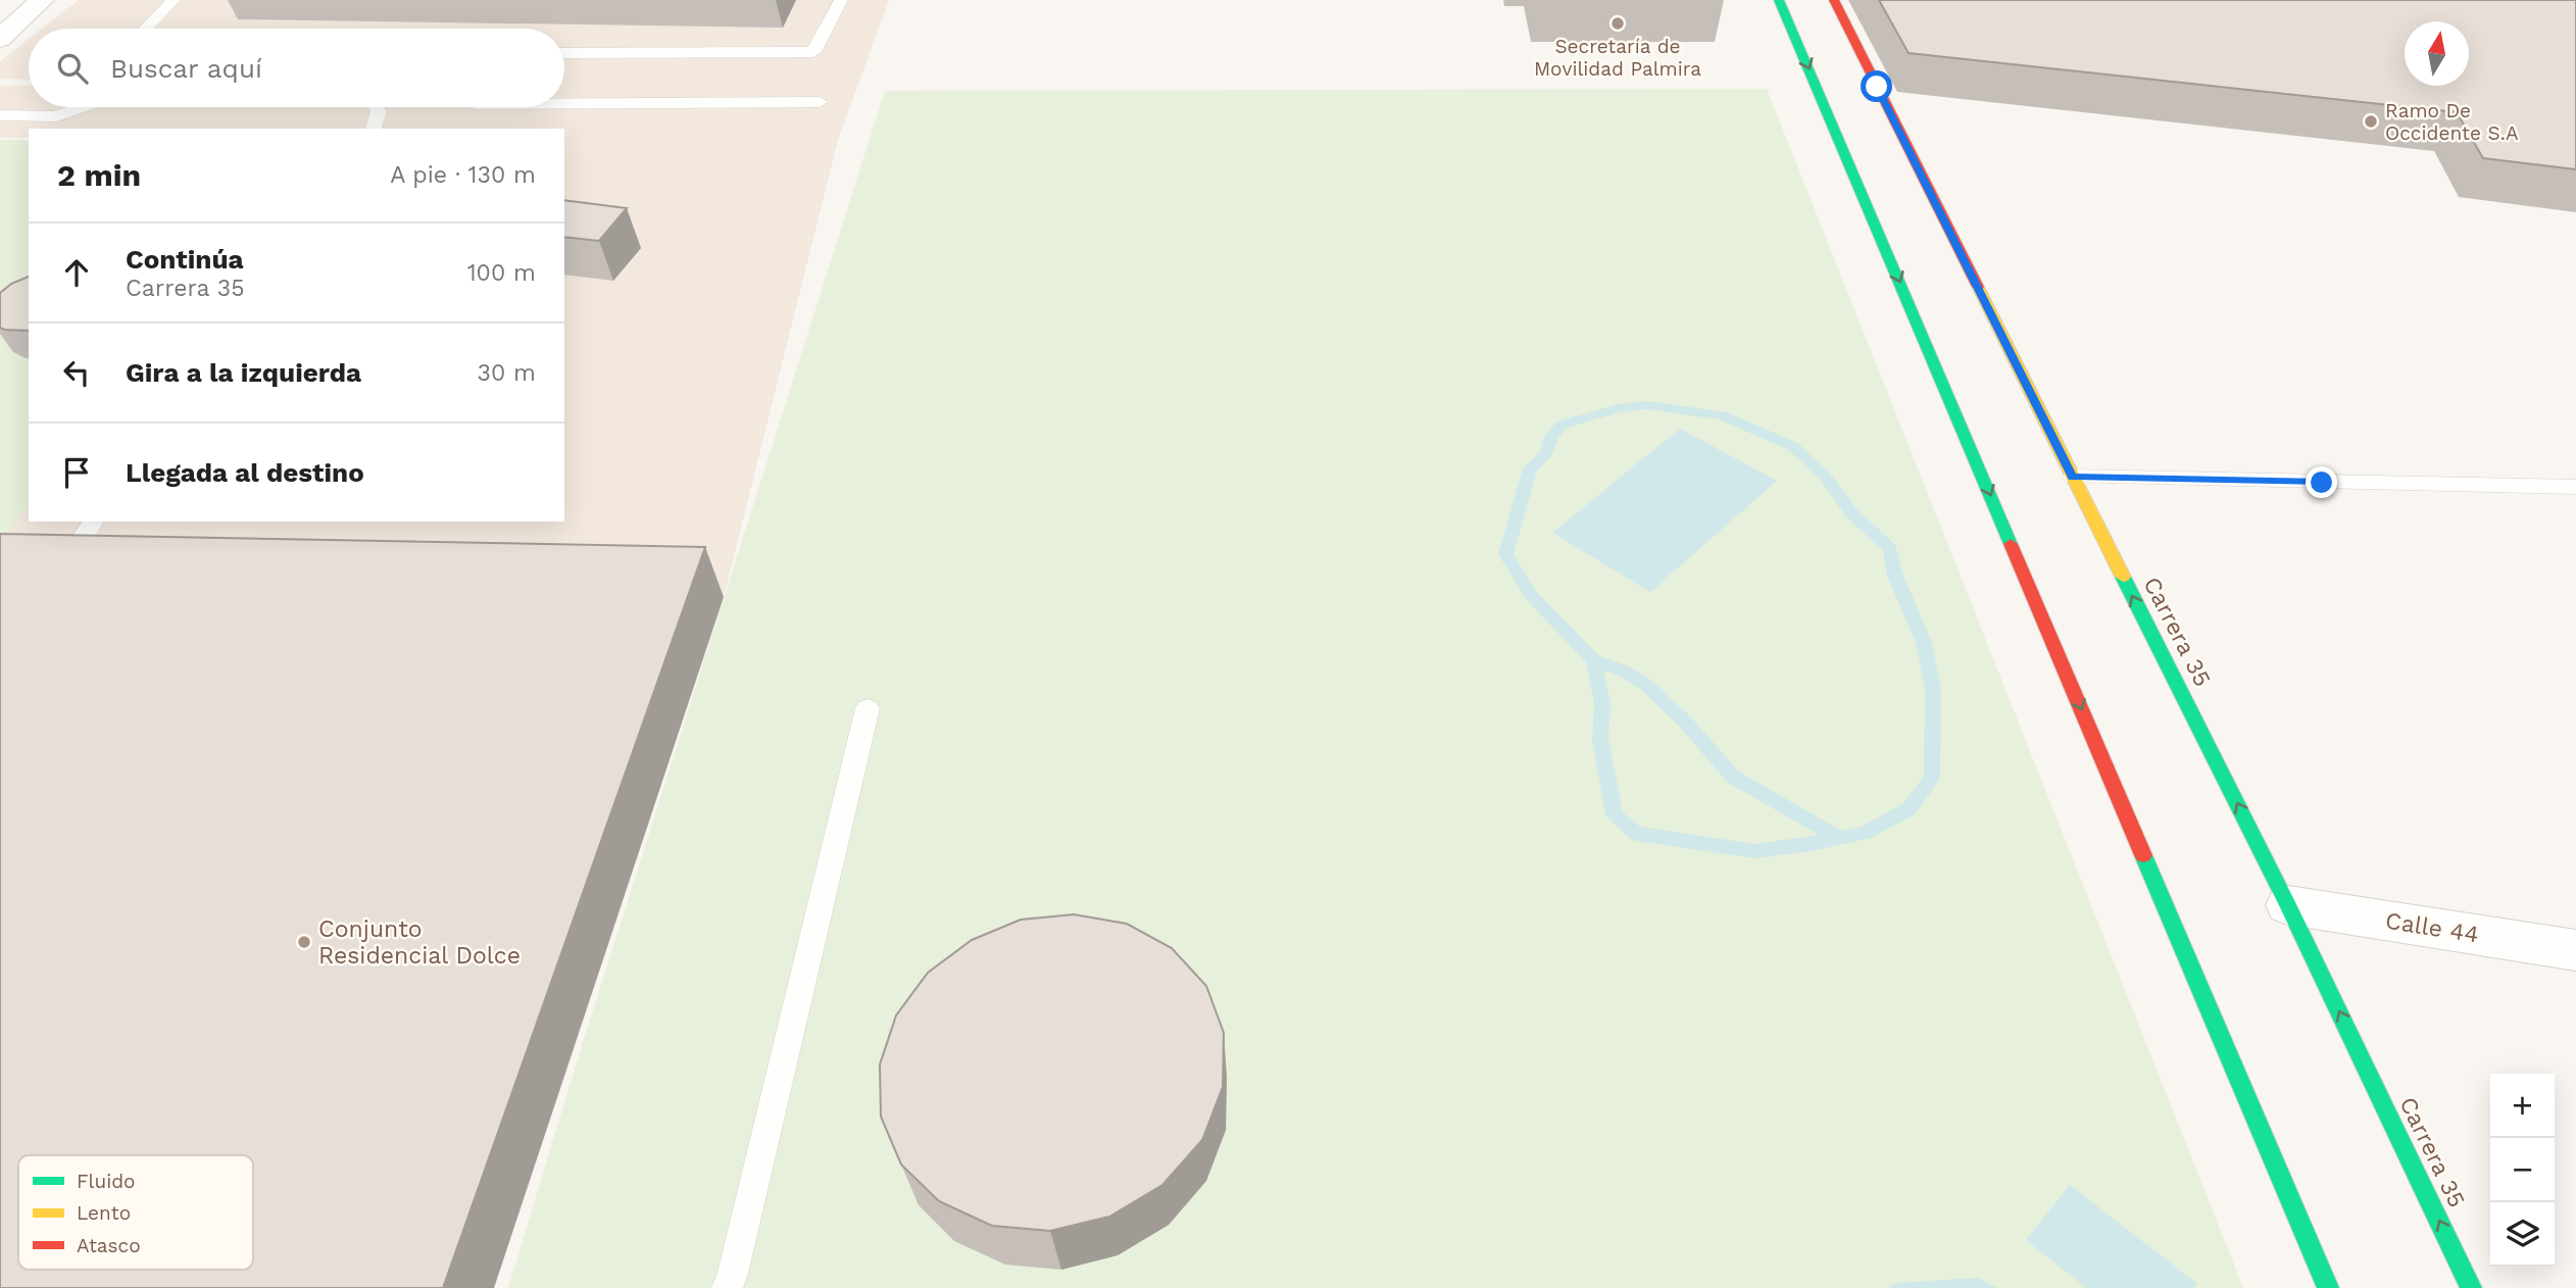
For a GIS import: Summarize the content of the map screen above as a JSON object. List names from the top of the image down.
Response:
{
  "streets": {
    "main road": ["Carrera 35"],
    "street": ["Calle 44"]
  },
  "crossings": [
    ["Carrera 35", "Calle 44"]
  ],
  "places": ["Secretaría de Movilidad Palmira", "Ramo De Occidente S.A", "Conjunto Residencial Dolce"],
  "legend": ["Fluido", "Lento", "Atasco"],
  "north": "top",
  "page": {
    "search": "Buscar aquí",
    "heading": ["2 min", "A pie · 130 m"],
    "list": [
      ["Continúa", "Carrera 35", "100 m"],
      ["Gira a la izquierda", "30 m"],
      "Llegada al destino"
    ],
    "map_buttons": ["+", "−"]
  }
}
